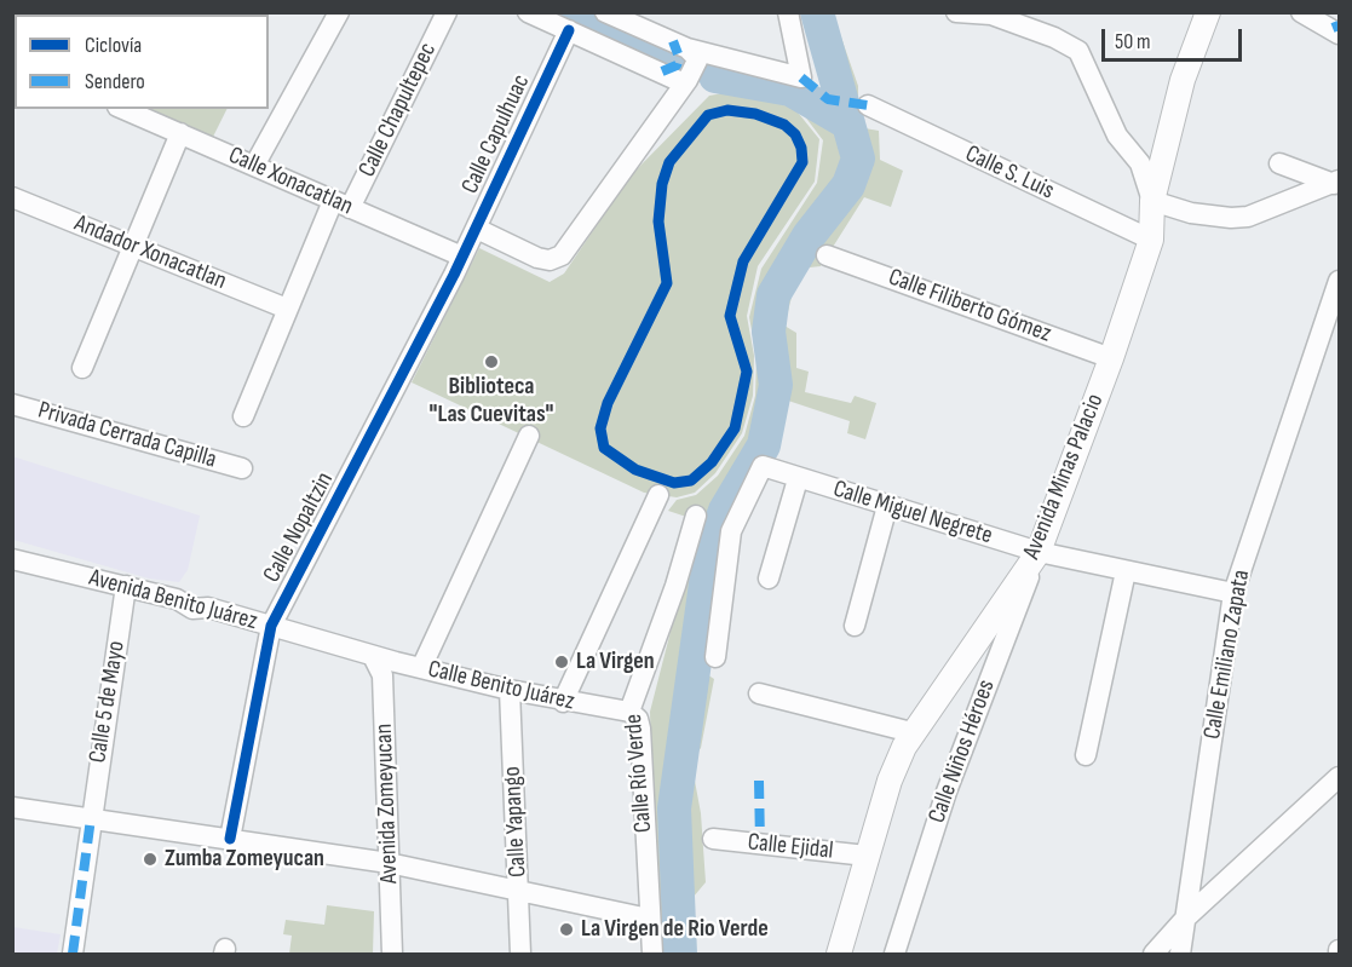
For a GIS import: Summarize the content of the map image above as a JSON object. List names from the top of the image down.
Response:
{
  "streets": {
    "main road": ["Avenida Minas Palacio"],
    "street": [
      "Calle Chapultepec",
      "Calle Capulhuac",
      "Calle S. Luis",
      "Calle Xonacatlan",
      "Andador Xonacatlan",
      "Calle Filiberto Gómez",
      "Privada Cerrada Capilla",
      "Calle Miguel Negrete",
      "Calle Nopaltzin",
      "Avenida Benito Juárez",
      "Calle Emiliano Zapata",
      "Calle Benito Juárez",
      "Calle 5 de Mayo",
      "Calle Niños Héroes",
      "Calle Río Verde",
      "Avenida Zomeyucan",
      "Calle Yapango",
      "Calle Ejidal"
    ]
  },
  "crossings": [
    ["Calle Chapultepec", "Calle Xonacatlan"],
    ["Calle Chapultepec", "Andador Xonacatlan"],
    ["Calle Capulhuac", "Calle Xonacatlan"],
    ["Calle Capulhuac", "Calle Nopaltzin"],
    ["Calle S. Luis", "Avenida Minas Palacio"],
    ["Calle Xonacatlan", "Calle Nopaltzin"],
    ["Calle Filiberto Gómez", "Avenida Minas Palacio"],
    ["Avenida Minas Palacio", "Calle Miguel Negrete"],
    ["Avenida Minas Palacio", "Calle Niños Héroes"],
    ["Avenida Minas Palacio", "Calle Ejidal"],
    ["Calle Miguel Negrete", "Calle Emiliano Zapata"],
    ["Calle Miguel Negrete", "Calle Niños Héroes"],
    ["Calle Nopaltzin", "Avenida Benito Juárez"],
    ["Avenida Benito Juárez", "Calle Benito Juárez"],
    ["Avenida Benito Juárez", "Calle 5 de Mayo"],
    ["Avenida Benito Juárez", "Avenida Zomeyucan"],
    ["Calle Benito Juárez", "Calle Río Verde"],
    ["Calle Benito Juárez", "Avenida Zomeyucan"],
    ["Calle Benito Juárez", "Calle Yapango"]
  ],
  "places": [
    "Biblioteca \"Las Cuevitas\"",
    "La Virgen",
    "Zumba Zomeyucan",
    "La Virgen de Rio Verde"
  ],
  "legend": ["Ciclovía", "Sendero"],
  "scale_bar": "50 m"
}
